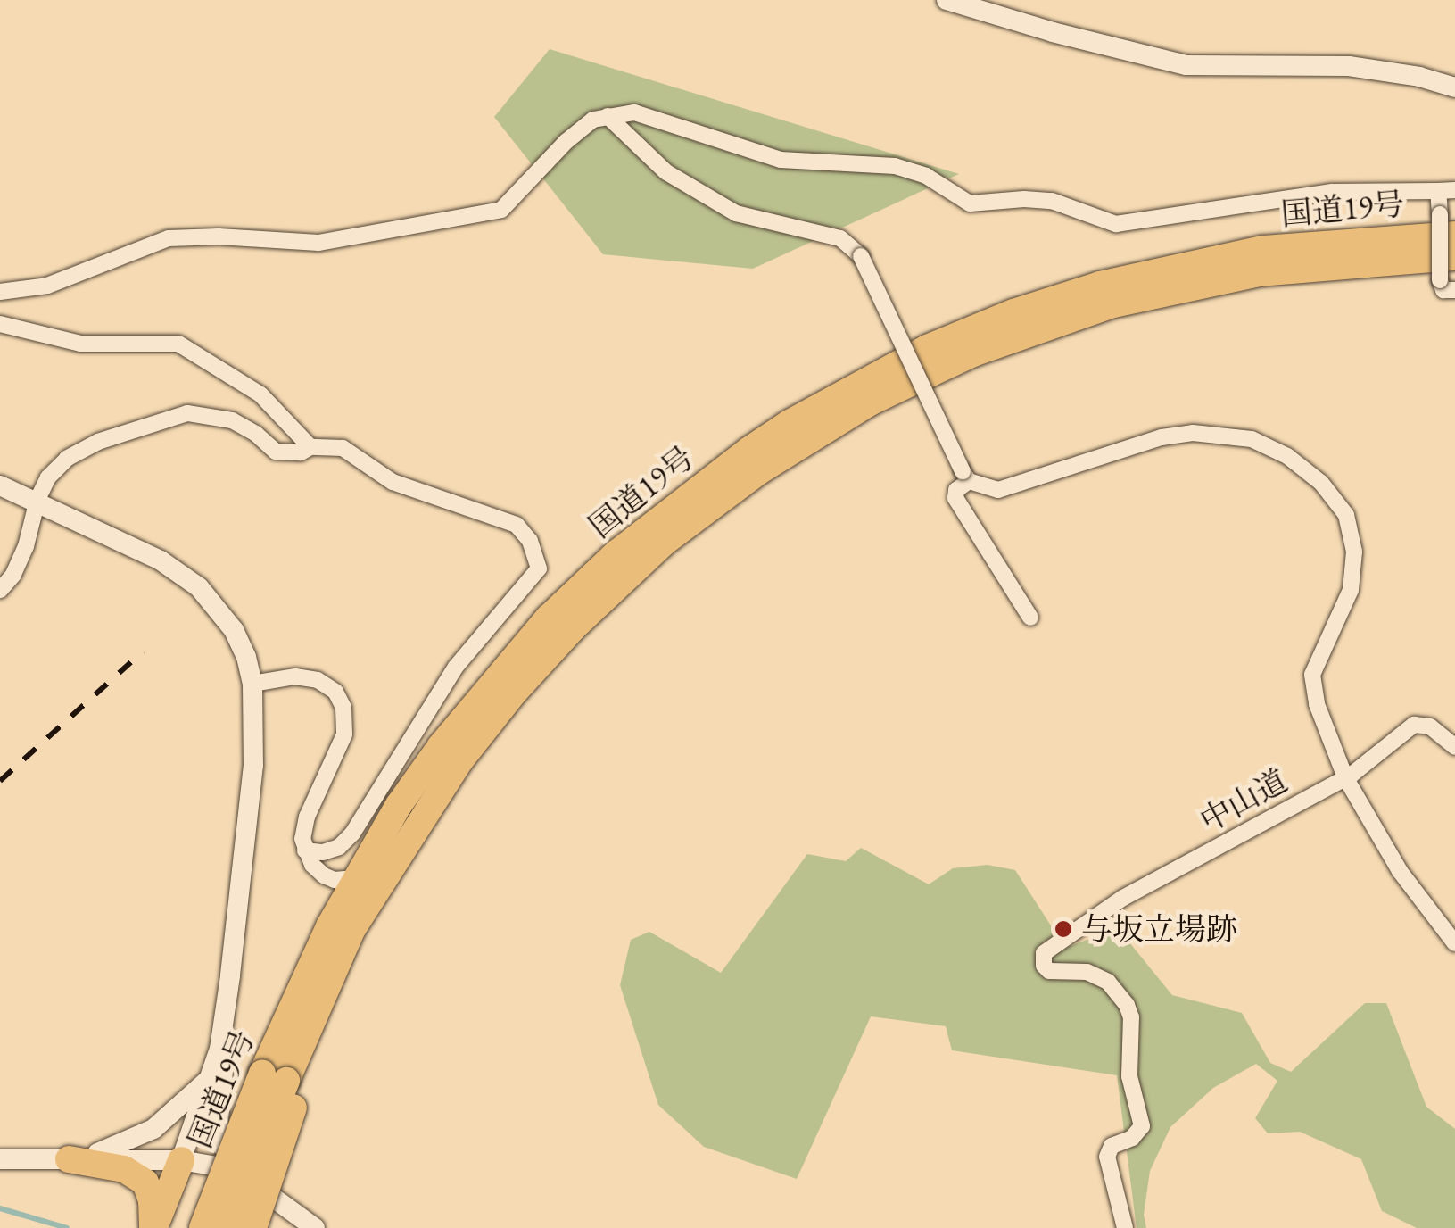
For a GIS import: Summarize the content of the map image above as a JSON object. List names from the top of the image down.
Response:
{
  "streets": {
    "highway": ["国道19号"],
    "street": ["中山道"]
  },
  "places": ["与坂立場跡"]
}
